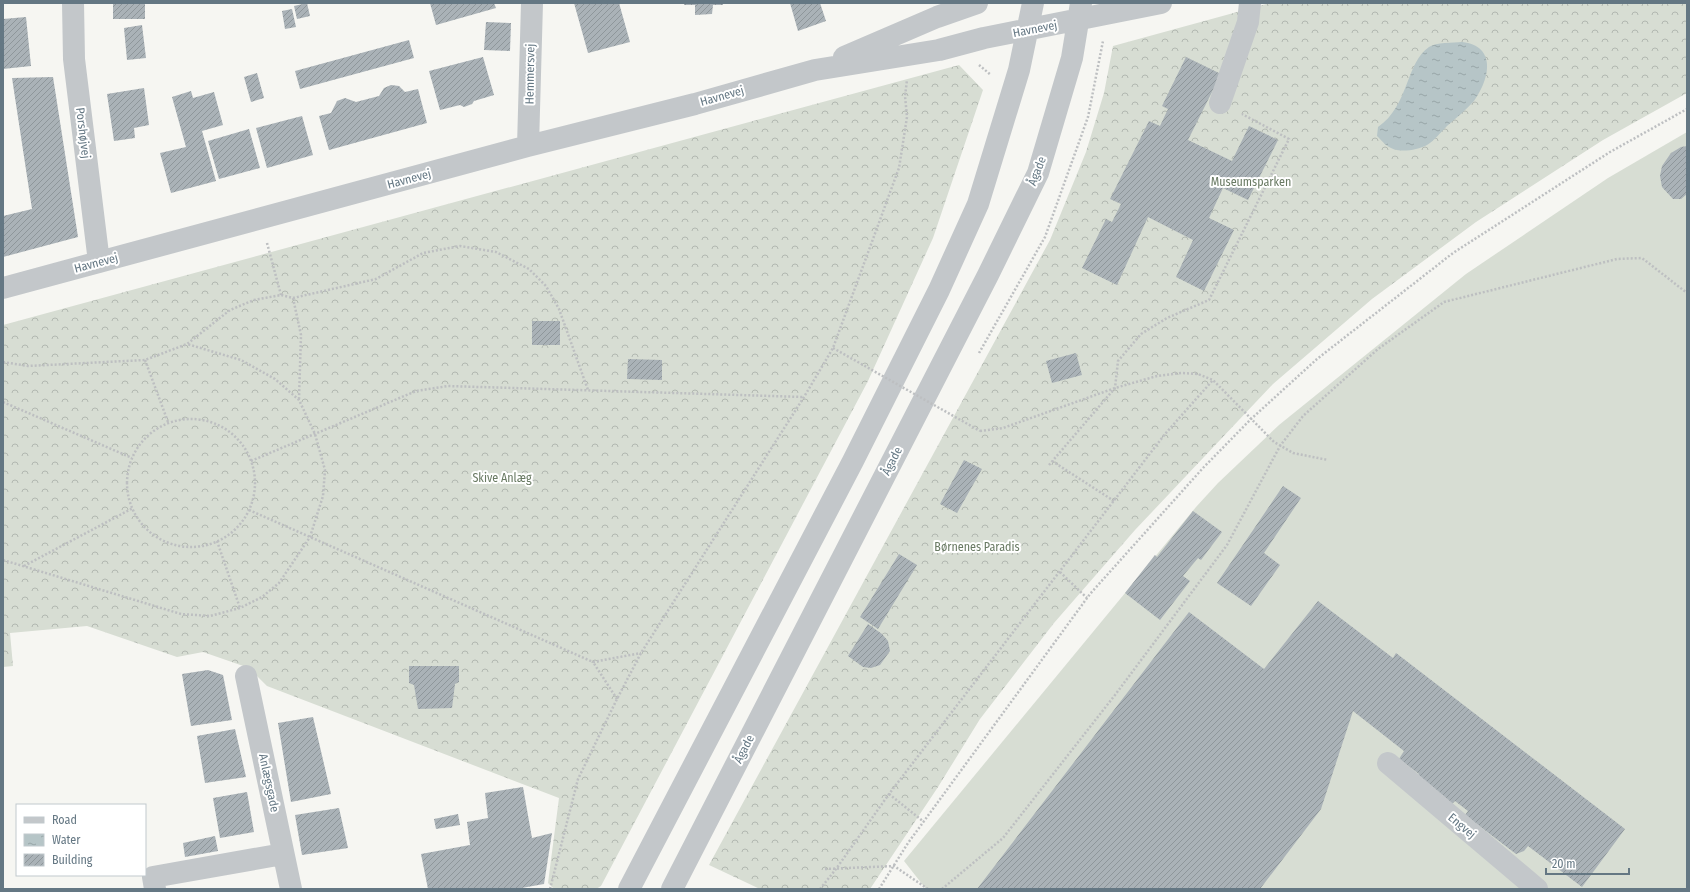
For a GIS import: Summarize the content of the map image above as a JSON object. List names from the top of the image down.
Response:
{
  "streets": {
    "street": [
      "Havnevej",
      "Hemmersvej",
      "Porshøjvej",
      "Ågade",
      "Anlægsgade",
      "Engvej"
    ]
  },
  "crossings": [
    ["Havnevej", "Hemmersvej"],
    ["Havnevej", "Porshøjvej"],
    ["Havnevej", "Ågade"]
  ],
  "parks": ["Museumsparken", "Skive Anlæg", "Børnenes Paradis"],
  "legend": ["Road", "Water", "Building"],
  "scale_bar": "20 m"
}
